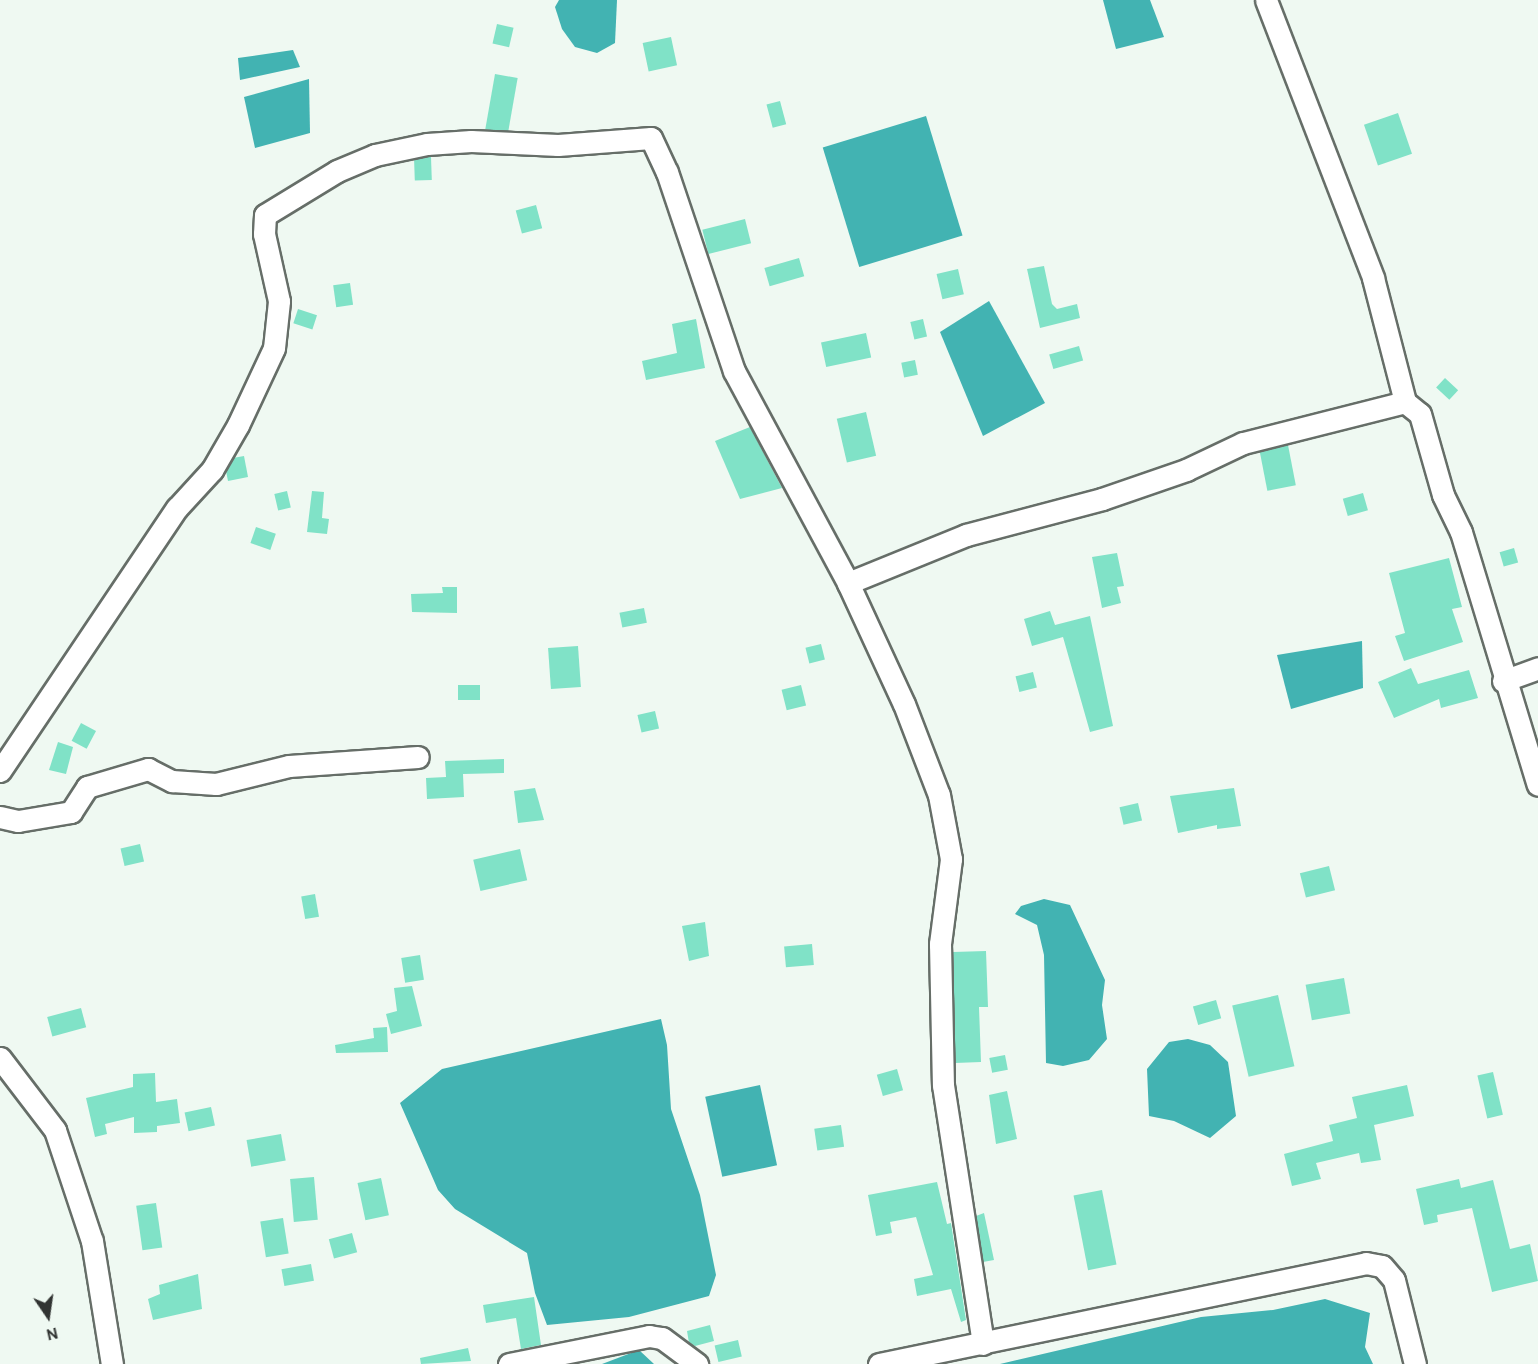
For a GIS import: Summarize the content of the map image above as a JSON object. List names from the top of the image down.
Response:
{
  "north": "bottom"
}
